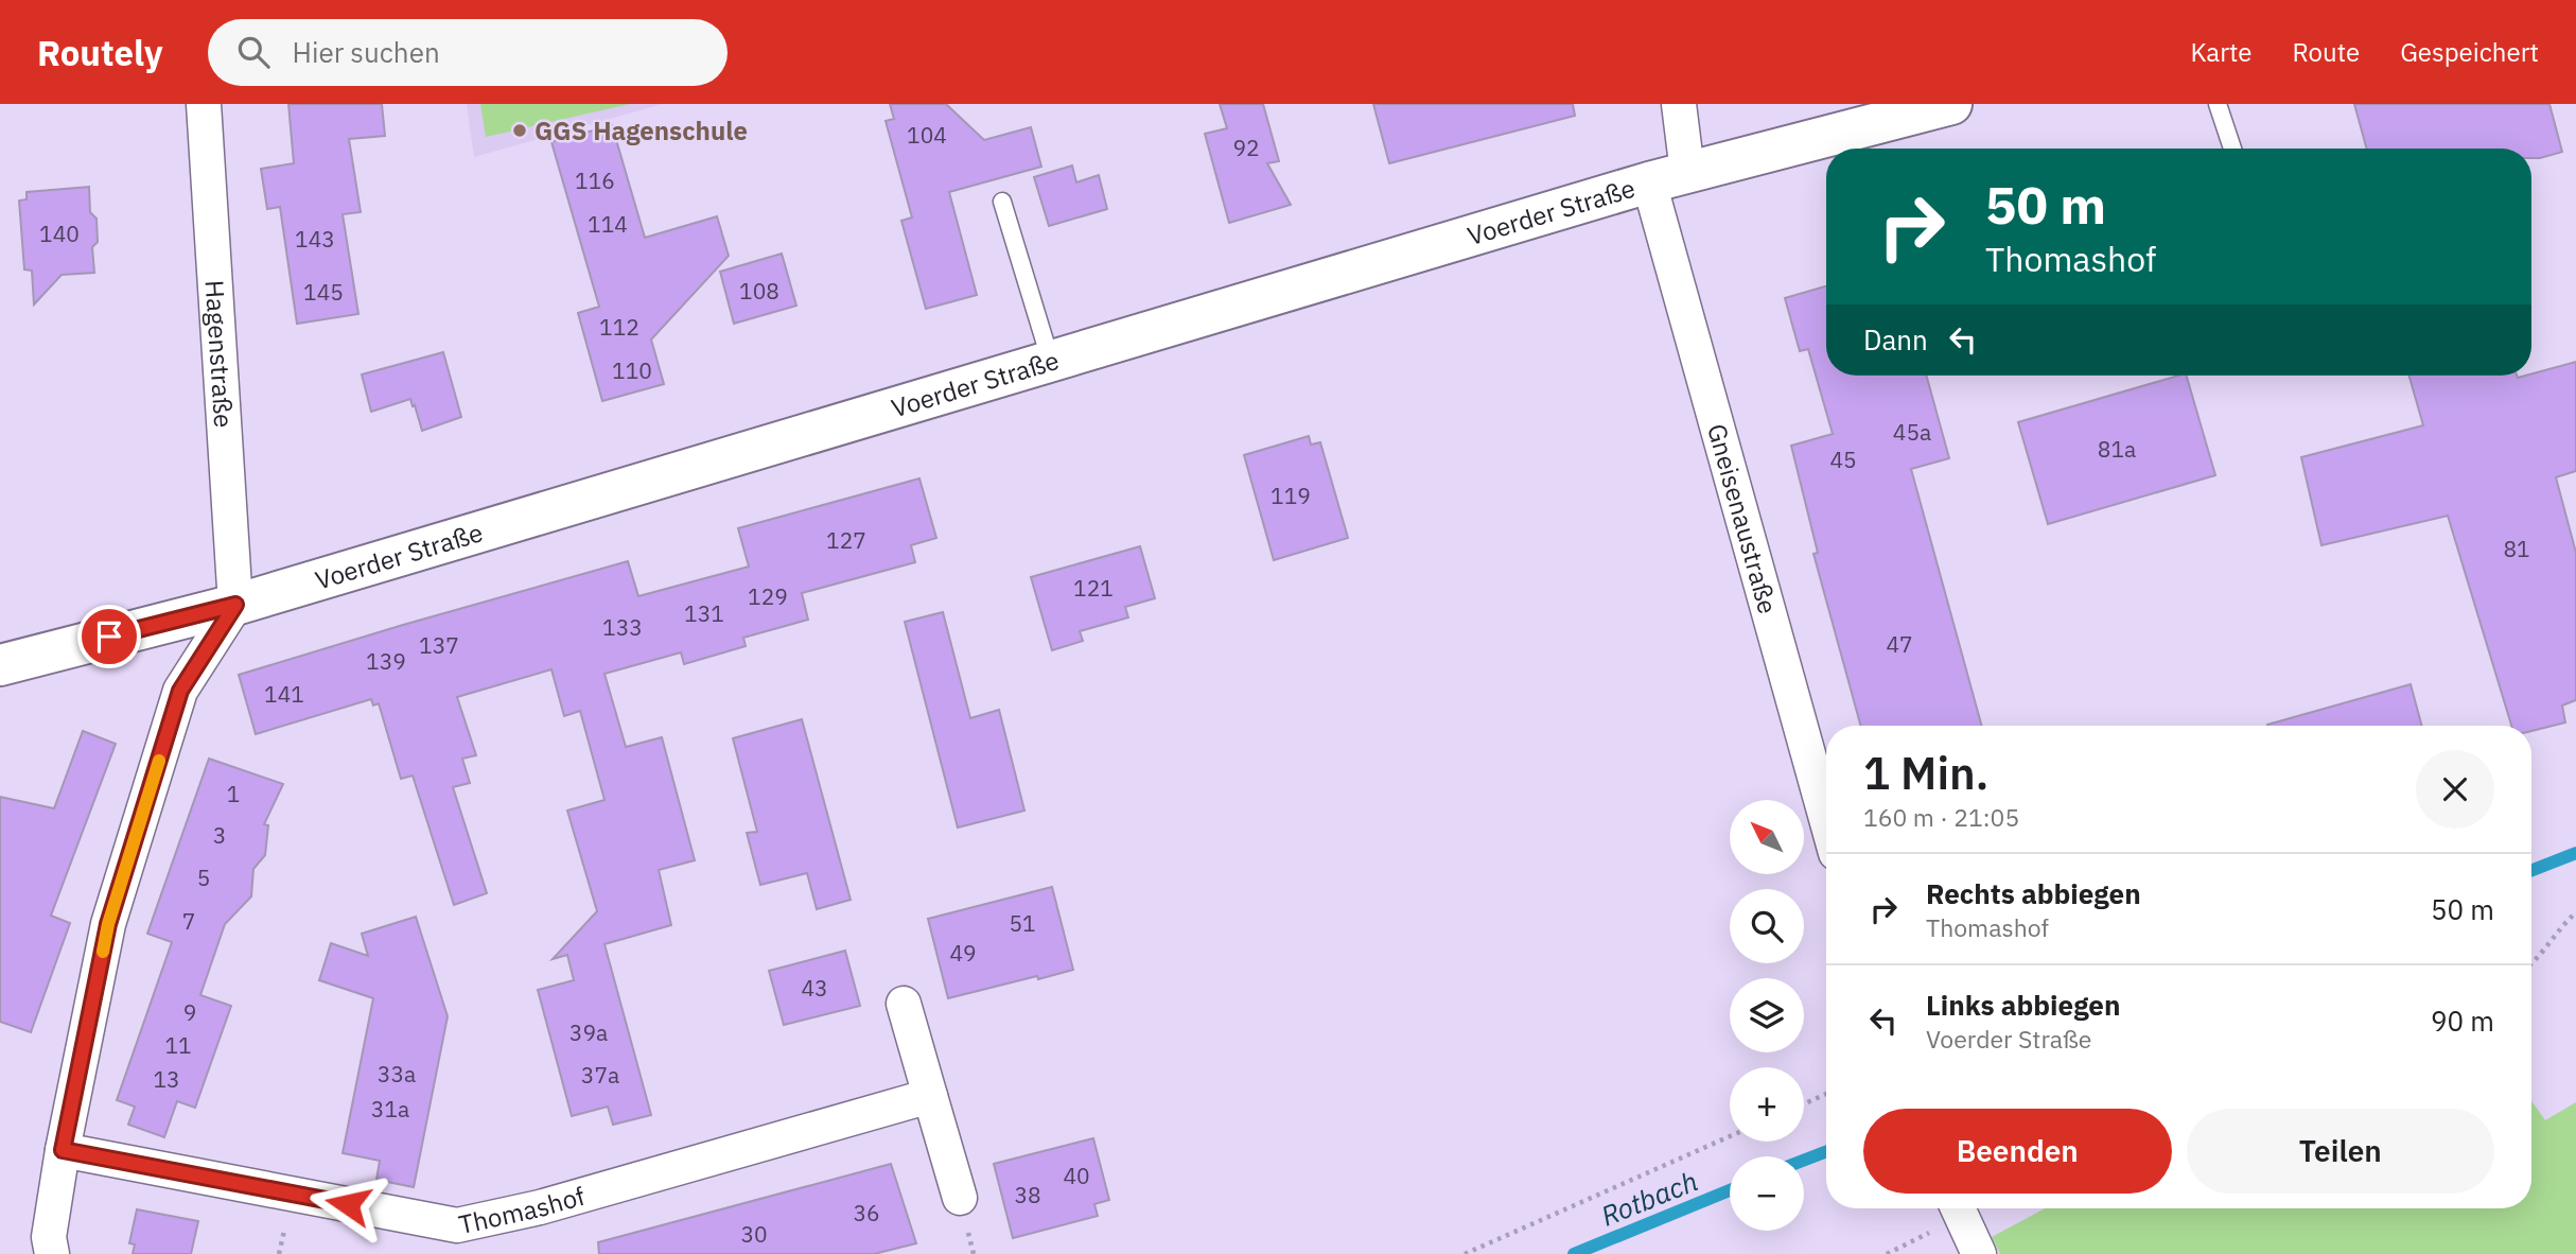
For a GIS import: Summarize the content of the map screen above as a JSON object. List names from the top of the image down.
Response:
{
  "streets": {
    "main road": ["Voerder Straße"],
    "street": ["Hagenstraße", "Gneisenaustraße", "Thomashof"]
  },
  "crossings": [
    ["Voerder Straße", "Hagenstraße"],
    ["Voerder Straße", "Gneisenaustraße"]
  ],
  "water": ["Rotbach"],
  "places": ["GGS Hagenschule"],
  "house_numbers": [
    "104",
    "92",
    "116",
    "114",
    "140",
    "143",
    "108",
    "145",
    "112",
    "110",
    "45a",
    "81a",
    "45",
    "119",
    "127",
    "81",
    "121",
    "129",
    "131",
    "133",
    "47",
    "137",
    "139",
    "141",
    "1",
    "3",
    "5",
    "7",
    "51",
    "49",
    "43",
    "9",
    "39a",
    "11",
    "33a",
    "37a",
    "13",
    "31a",
    "40",
    "38",
    "36",
    "30"
  ],
  "north": "top left",
  "page": {
    "header": "Routely",
    "search": "Hier suchen",
    "nav": ["Karte", "Route", "Gespeichert"],
    "turn": ["50 m", "Thomashof"],
    "then": "Dann",
    "heading": ["1 Min.", "160 m · 21:05"],
    "map_buttons": ["+", "−"],
    "list": [
      {
        "name": "Rechts abbiegen",
        "note": "Thomashof",
        "value": "50 m"
      },
      {
        "name": "Links abbiegen",
        "note": "Voerder Straße",
        "value": "90 m"
      }
    ],
    "buttons": ["Beenden", "Teilen"]
  }
}
